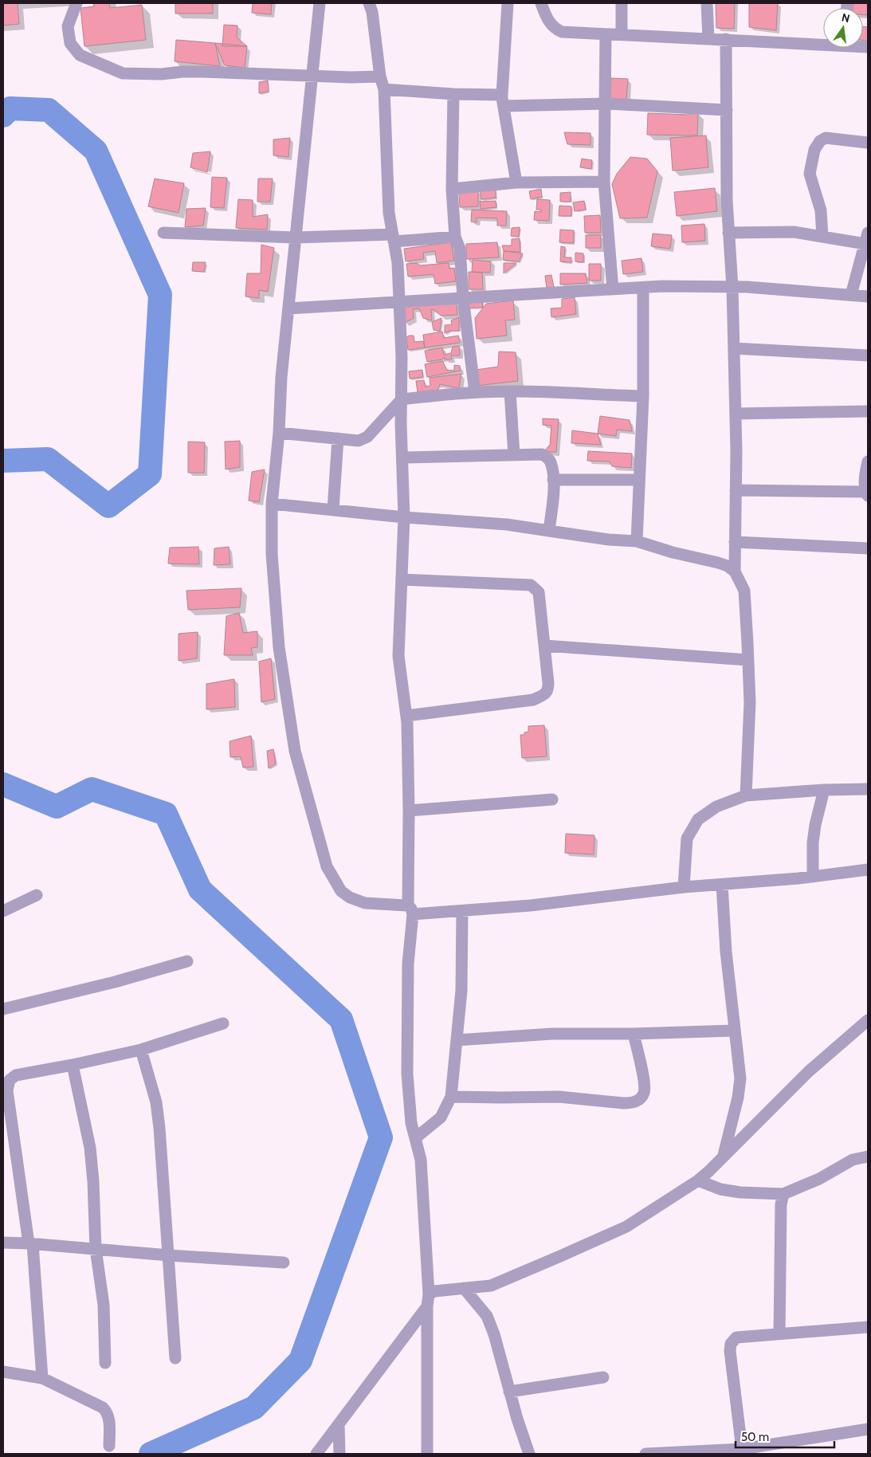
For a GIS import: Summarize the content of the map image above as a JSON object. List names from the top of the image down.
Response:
{
  "scale_bar": "50 m",
  "north": "top"
}
